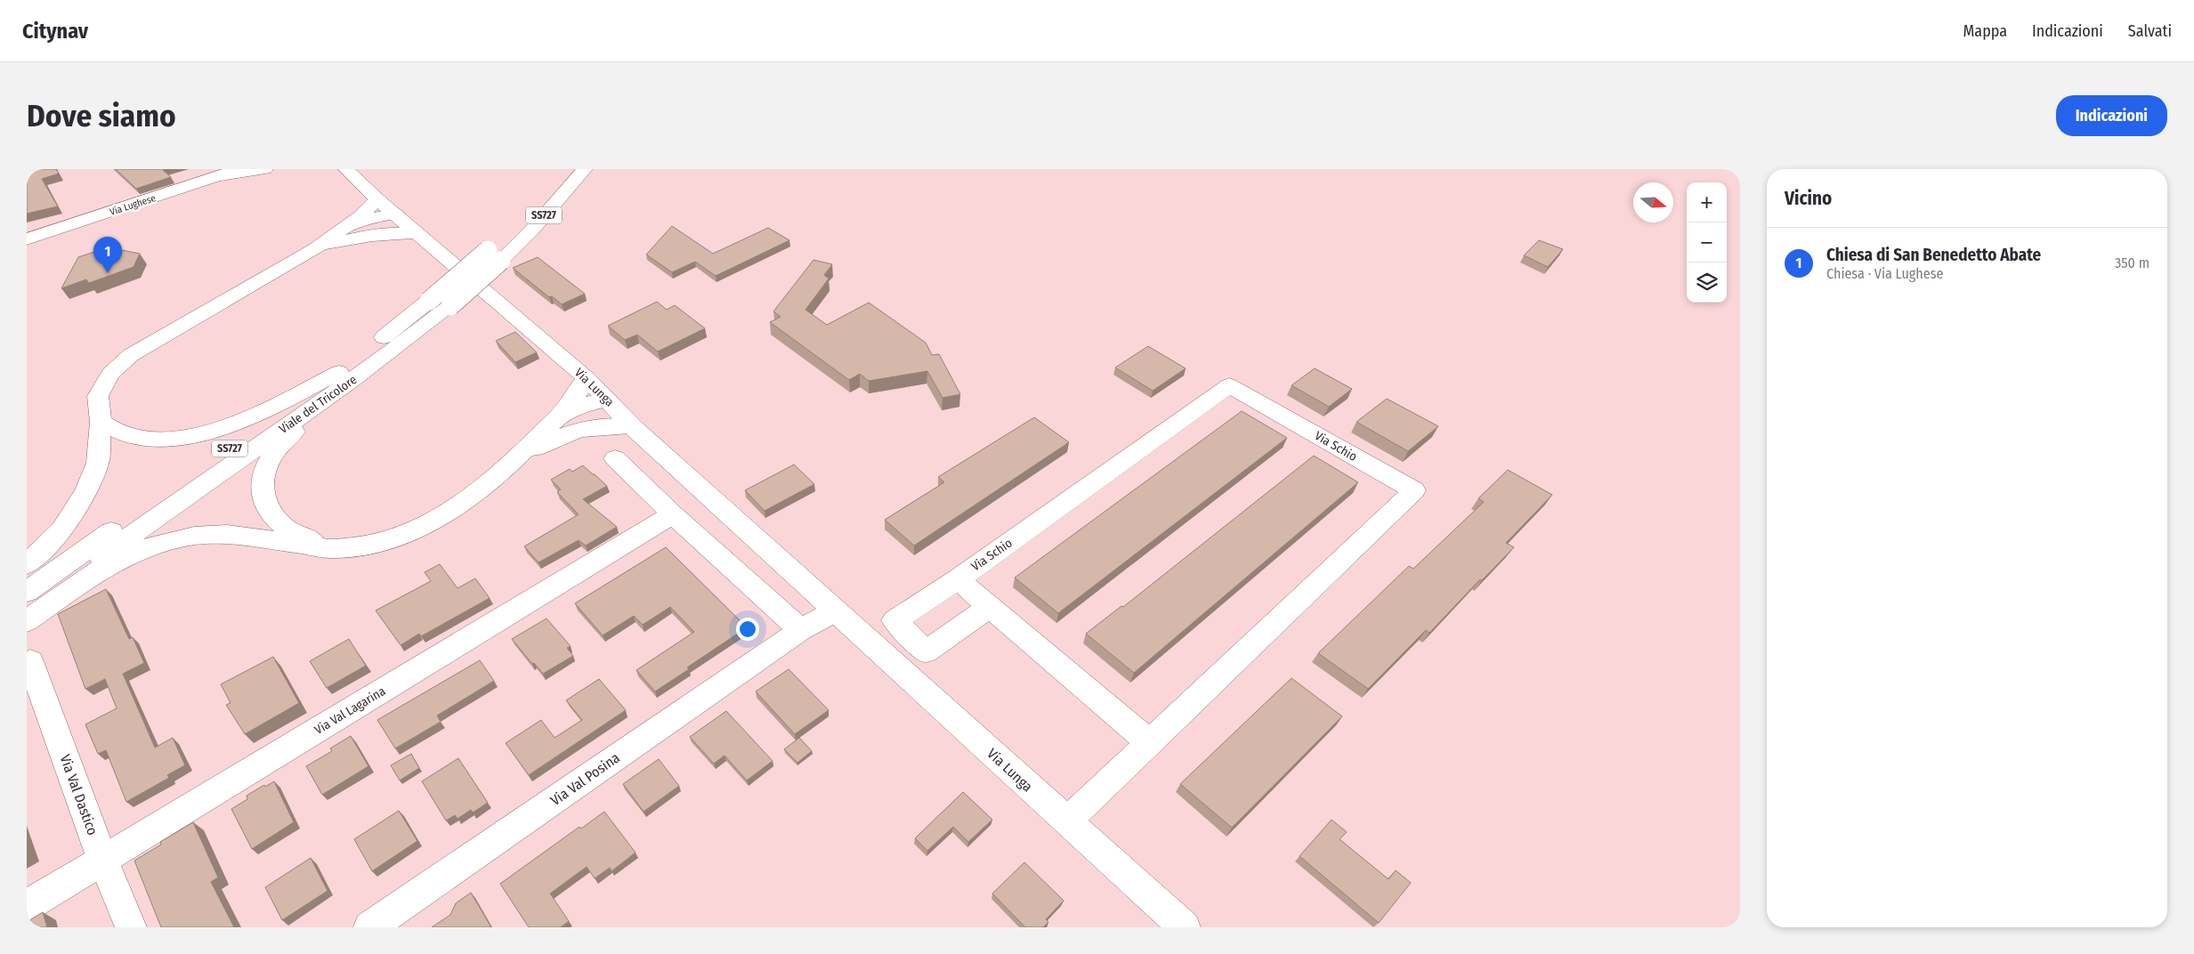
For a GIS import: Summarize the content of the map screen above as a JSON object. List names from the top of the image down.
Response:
{
  "streets": {
    "main road": [
      "Via Lughese",
      "SS727",
      "Via Lunga",
      "Viale del Tricolore",
      "Via Schio",
      "Via Val Lagarina",
      "Via Val Posina",
      "Via Val Dastico"
    ]
  },
  "crossings": [
    ["Via Lunga", "Via Schio"],
    ["Via Val Lagarina", "Via Val Dastico"]
  ],
  "north": "right",
  "page": {
    "header": "Citynav",
    "nav": ["Mappa", "Indicazioni", "Salvati"],
    "buttons": "Indicazioni",
    "title": "Dove siamo",
    "heading": "Vicino",
    "map_buttons": ["+", "−"],
    "list": [
      {
        "mark": "1",
        "name": "Chiesa di San Benedetto Abate",
        "note": "Chiesa · Via Lughese",
        "value": "350 m"
      }
    ],
    "pins": "1"
  }
}
